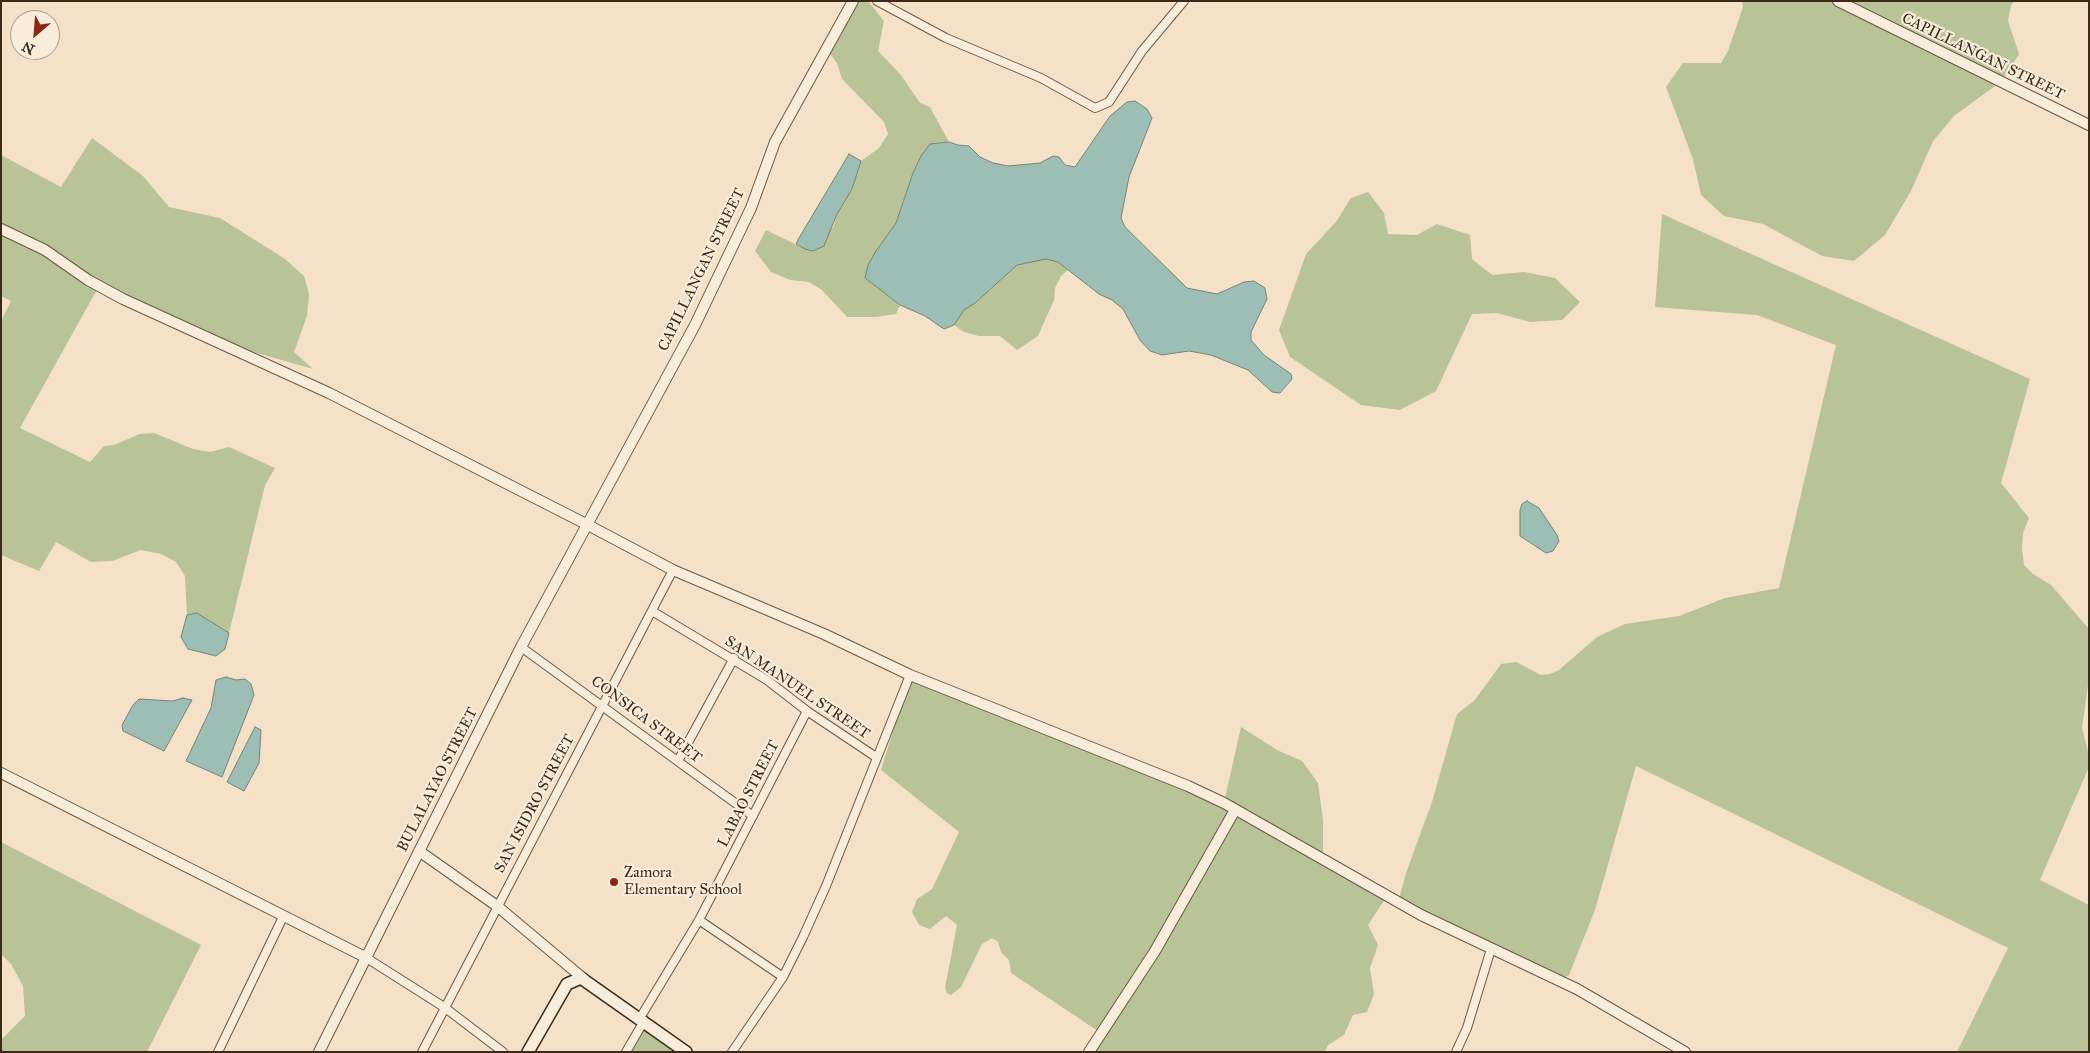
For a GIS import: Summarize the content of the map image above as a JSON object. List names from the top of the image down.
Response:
{
  "streets": {
    "street": [
      "CAPILLANGAN STREET",
      "SAN MANUEL STREET",
      "CONSICA STREET",
      "BULALAYAO STREET",
      "LABAO STREET",
      "SAN ISIDRO STREET"
    ]
  },
  "crossings": [
    ["CAPILLANGAN STREET", "BULALAYAO STREET"],
    ["SAN MANUEL STREET", "LABAO STREET"],
    ["SAN MANUEL STREET", "SAN ISIDRO STREET"],
    ["CONSICA STREET", "BULALAYAO STREET"],
    ["CONSICA STREET", "LABAO STREET"],
    ["CONSICA STREET", "SAN ISIDRO STREET"]
  ],
  "places": ["Zamora Elementary School"],
  "north": "bottom left"
}
